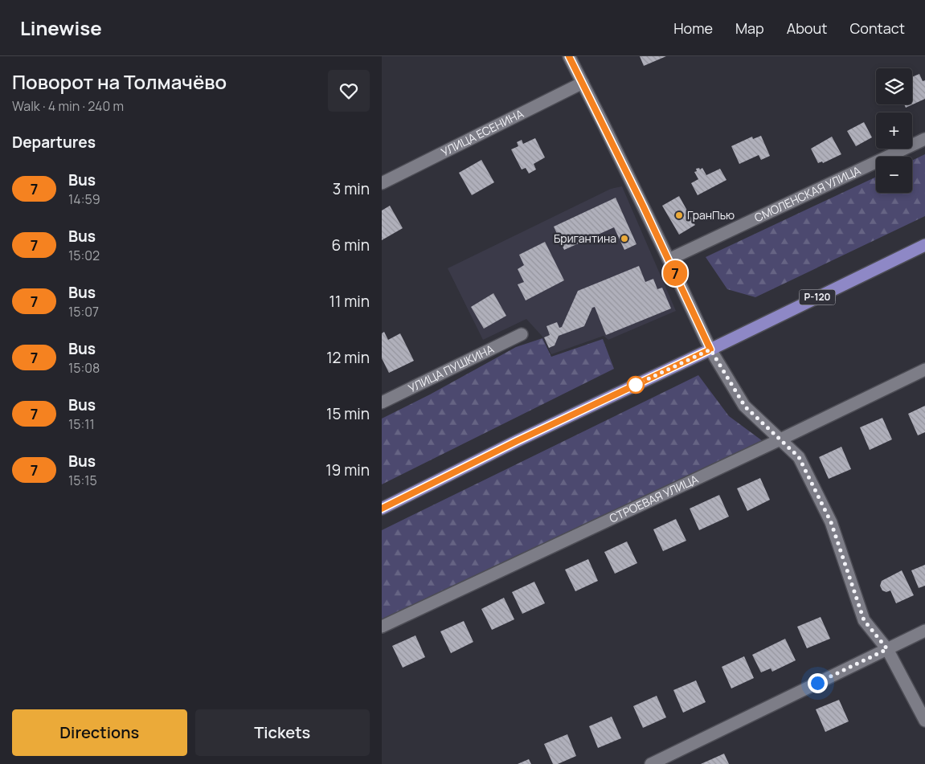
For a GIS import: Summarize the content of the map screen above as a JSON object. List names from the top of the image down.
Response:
{
  "streets": {
    "main road": ["Р-120"],
    "street": [
      "УЛИЦА ЕСЕНИНА",
      "СМОЛЕНСКАЯ УЛИЦА",
      "УЛИЦА ПУШКИНА",
      "СТРОЕВАЯ УЛИЦА"
    ]
  },
  "places": ["ГранПью", "Бригантина"],
  "lines": ["bus line 7"],
  "page": {
    "header": "Linewise",
    "nav": [
      "Home",
      "Map",
      "About",
      "Contact"
    ],
    "heading": [
      ["Поворот на Толмачёво", "Walk · 4 min · 240 m"],
      "Departures"
    ],
    "on_map": "7",
    "map_buttons": ["+", "−"],
    "list": [
      {
        "mark": "7",
        "name": "Bus",
        "note": "14:59",
        "value": "3 min"
      },
      {
        "mark": "7",
        "name": "Bus",
        "note": "15:02",
        "value": "6 min"
      },
      {
        "mark": "7",
        "name": "Bus",
        "note": "15:07",
        "value": "11 min"
      },
      {
        "mark": "7",
        "name": "Bus",
        "note": "15:08",
        "value": "12 min"
      },
      {
        "mark": "7",
        "name": "Bus",
        "note": "15:11",
        "value": "15 min"
      },
      {
        "mark": "7",
        "name": "Bus",
        "note": "15:15",
        "value": "19 min"
      }
    ],
    "buttons": ["Directions", "Tickets"]
  }
}
